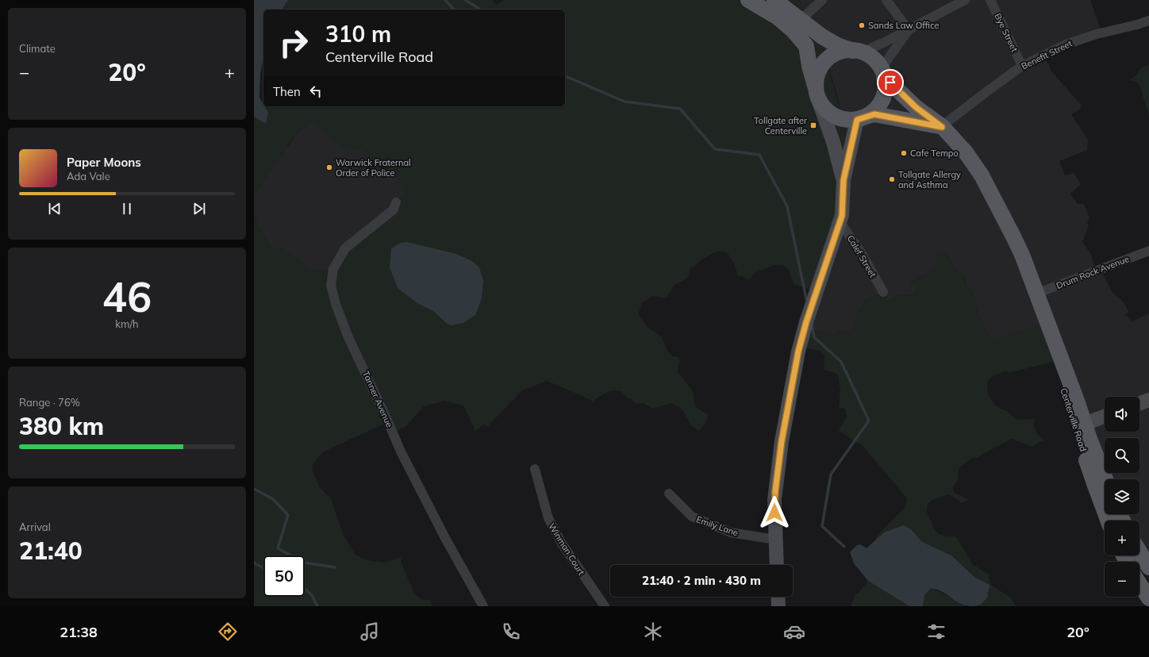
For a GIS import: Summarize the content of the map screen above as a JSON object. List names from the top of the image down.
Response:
{
  "streets": {
    "main road": ["Centerville Road"],
    "street": [
      "Bye Street",
      "Benefit Street",
      "Calef Street",
      "Drum Rock Avenue",
      "Tanner Avenue",
      "Emily Lane",
      "Winman Court"
    ]
  },
  "crossings": [
    ["Bye Street", "Benefit Street"],
    ["Benefit Street", "Centerville Road"],
    ["Drum Rock Avenue", "Centerville Road"]
  ],
  "places": {
    "other": [
      "Sands Law Office",
      "Cafe Tempo",
      "Warwick Fraternal Order of Police",
      "Tollgate Allergy and Asthma"
    ],
    "transit": ["Tollgate after Centerville"]
  },
  "page": {
    "tile": [
      "Climate",
      ["46", "km/h"],
      ["Range · 76%", "380 km"],
      ["Arrival", "21:40"]
    ],
    "turn": ["310 m", "Centerville Road"],
    "heat": ["−", "20°", "+"],
    "then": "Then",
    "song": ["Paper Moons", "Ada Vale"],
    "map_buttons": ["+", "−"],
    "limit": "50",
    "trip": "21:40 · 2 min · 430 m",
    "tabs": ["21:38", "20°"]
  }
}
